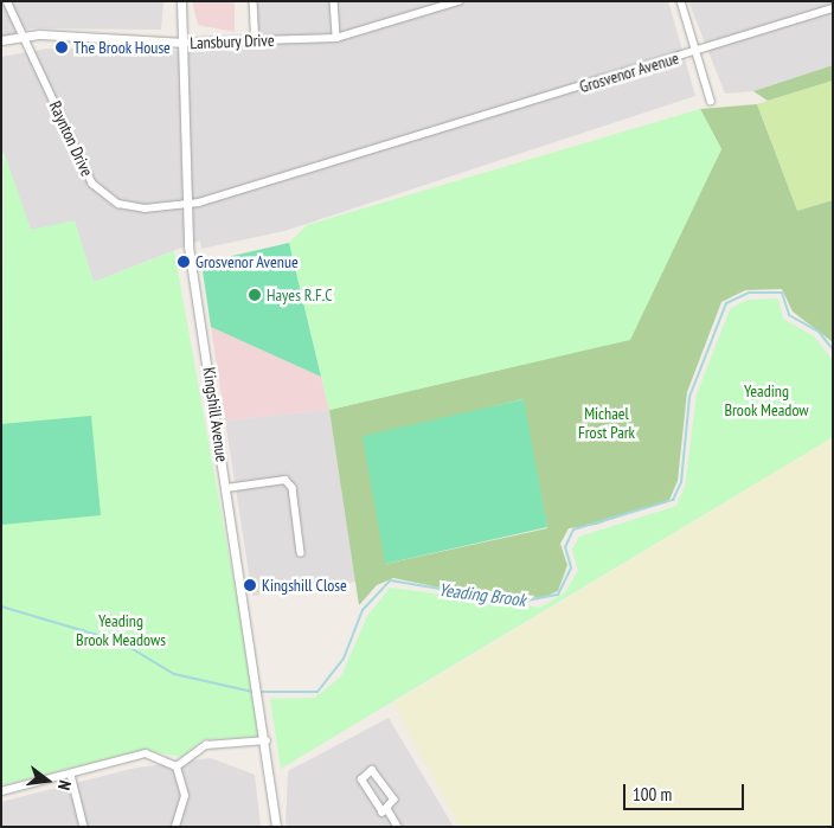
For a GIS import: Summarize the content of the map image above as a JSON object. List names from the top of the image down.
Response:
{
  "streets": {
    "street": [
      "Lansbury Drive",
      "Grosvenor Avenue",
      "Raynton Drive",
      "Kingshill Avenue"
    ]
  },
  "crossings": [
    ["Lansbury Drive", "Raynton Drive"],
    ["Lansbury Drive", "Kingshill Avenue"],
    ["Grosvenor Avenue", "Raynton Drive"],
    ["Grosvenor Avenue", "Kingshill Avenue"],
    ["Raynton Drive", "Kingshill Avenue"]
  ],
  "water": ["Yeading Brook"],
  "parks": ["Yeading Brook Meadow", "Michael Frost Park", "Yeading Brook Meadows"],
  "places": [
    "The Brook House",
    "Grosvenor Avenue",
    "Hayes R.F.C",
    "Kingshill Close"
  ],
  "scale_bar": "100 m",
  "north": "right"
}
